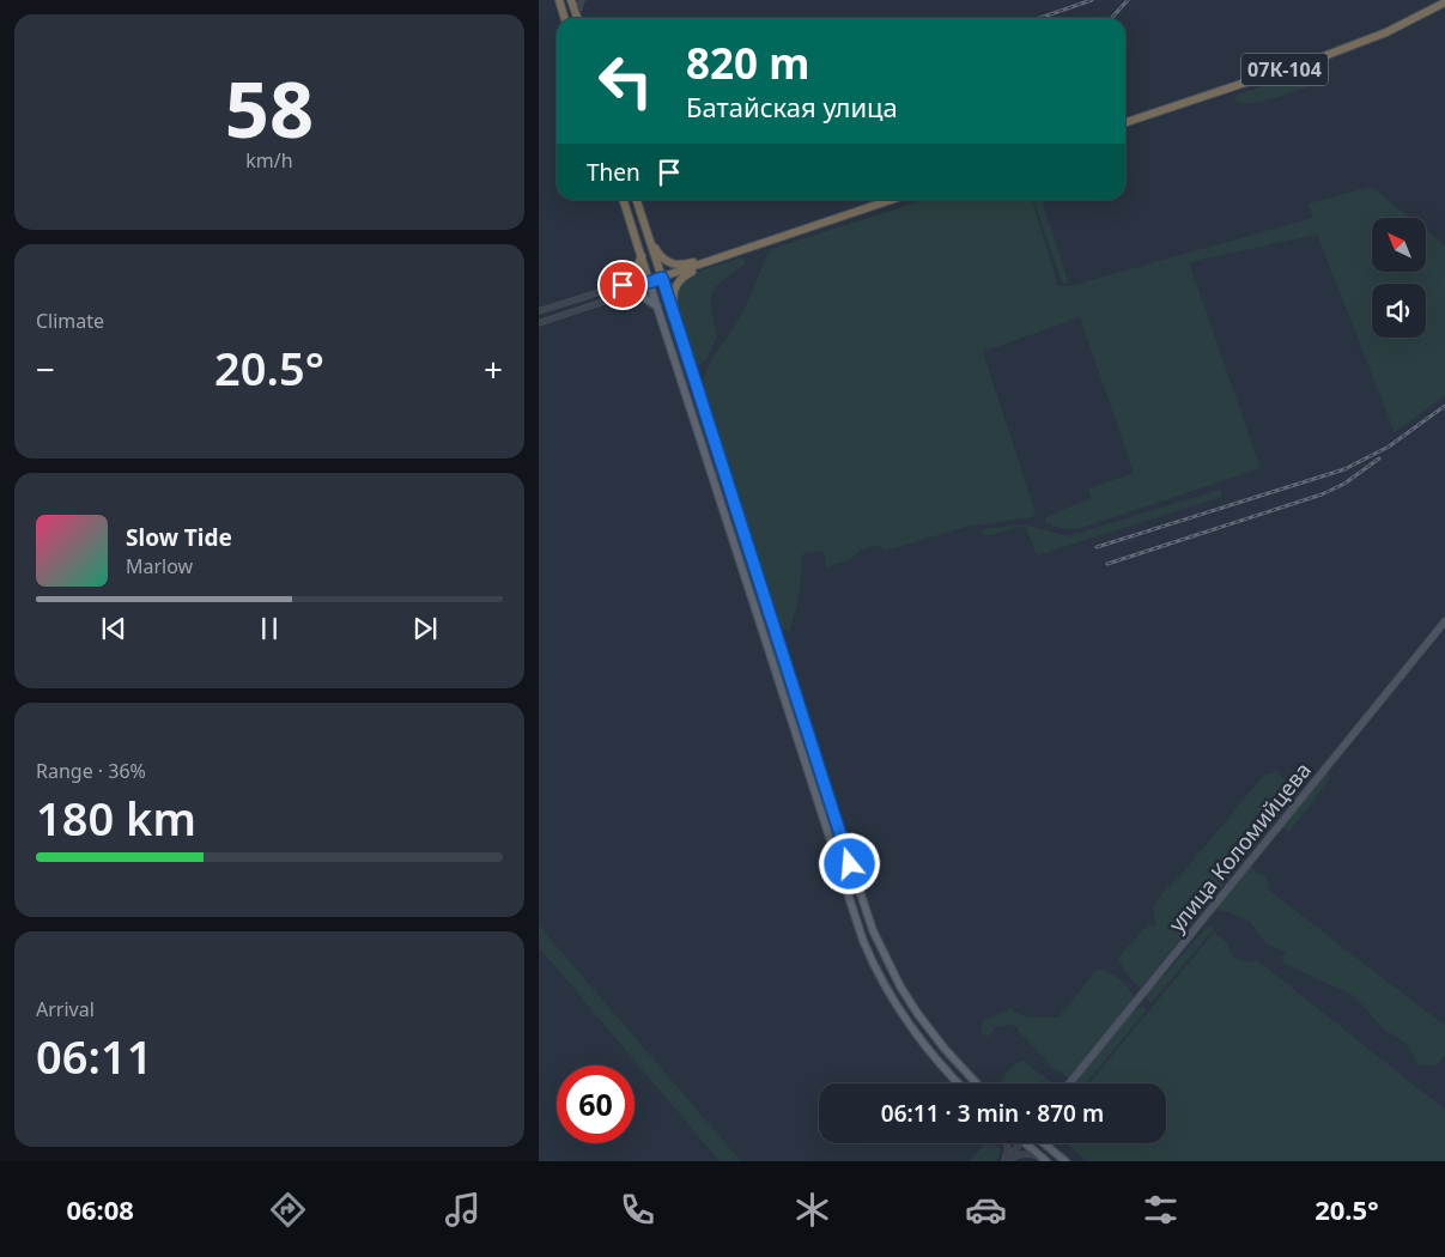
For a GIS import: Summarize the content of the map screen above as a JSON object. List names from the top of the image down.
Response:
{
  "streets": {
    "highway": ["07К-104"],
    "street": ["улица Коломийцева"]
  },
  "north": "top left",
  "page": {
    "tile": [
      ["58", "km/h"],
      "Climate",
      ["Range · 36%", "180 km"],
      ["Arrival", "06:11"]
    ],
    "turn": ["820 m", "Батайская улица"],
    "then": "Then",
    "heat": ["−", "20.5°", "+"],
    "song": ["Slow Tide", "Marlow"],
    "limit": "60",
    "trip": "06:11 · 3 min · 870 m",
    "tabs": ["06:08", "20.5°"]
  }
}
